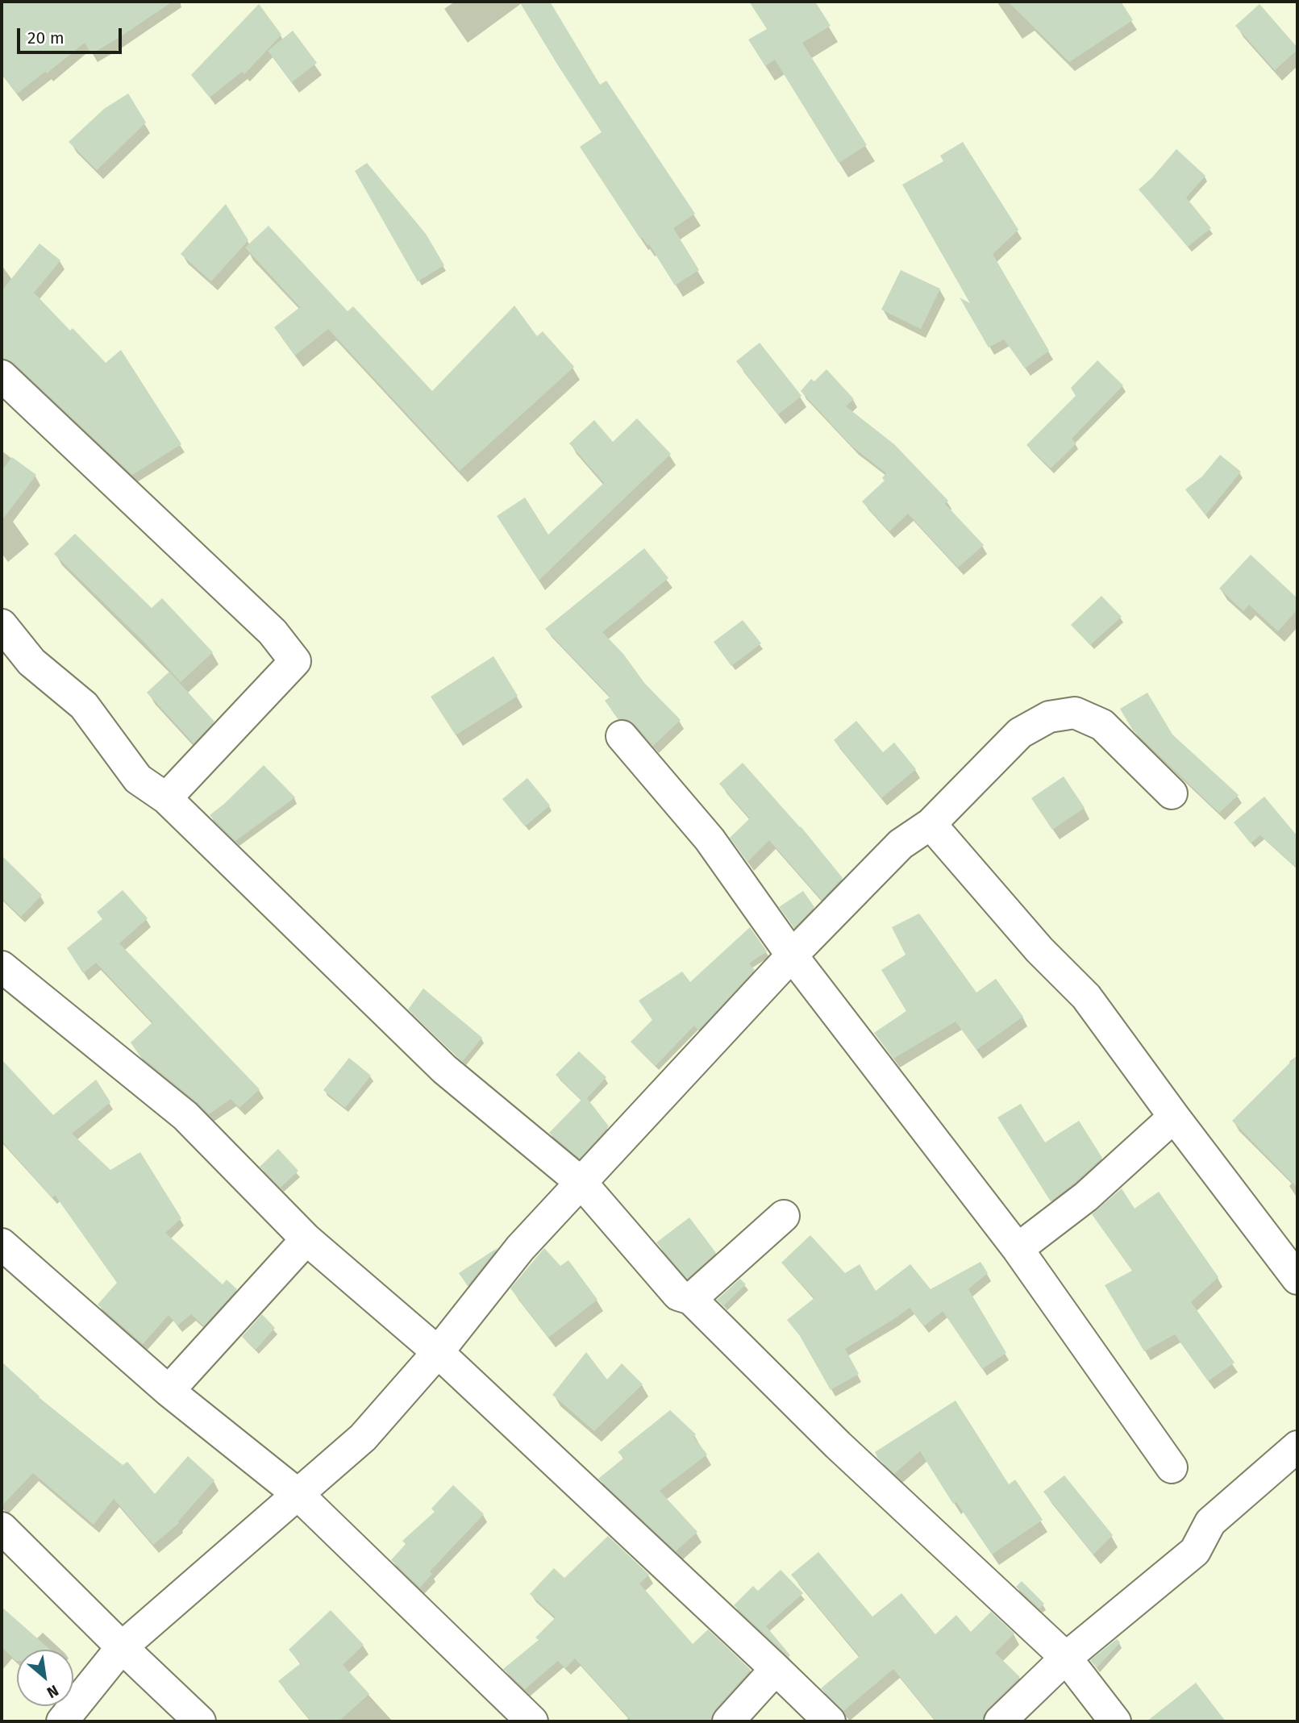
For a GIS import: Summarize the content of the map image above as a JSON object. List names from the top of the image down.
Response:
{
  "scale_bar": "20 m",
  "north": "bottom right"
}
